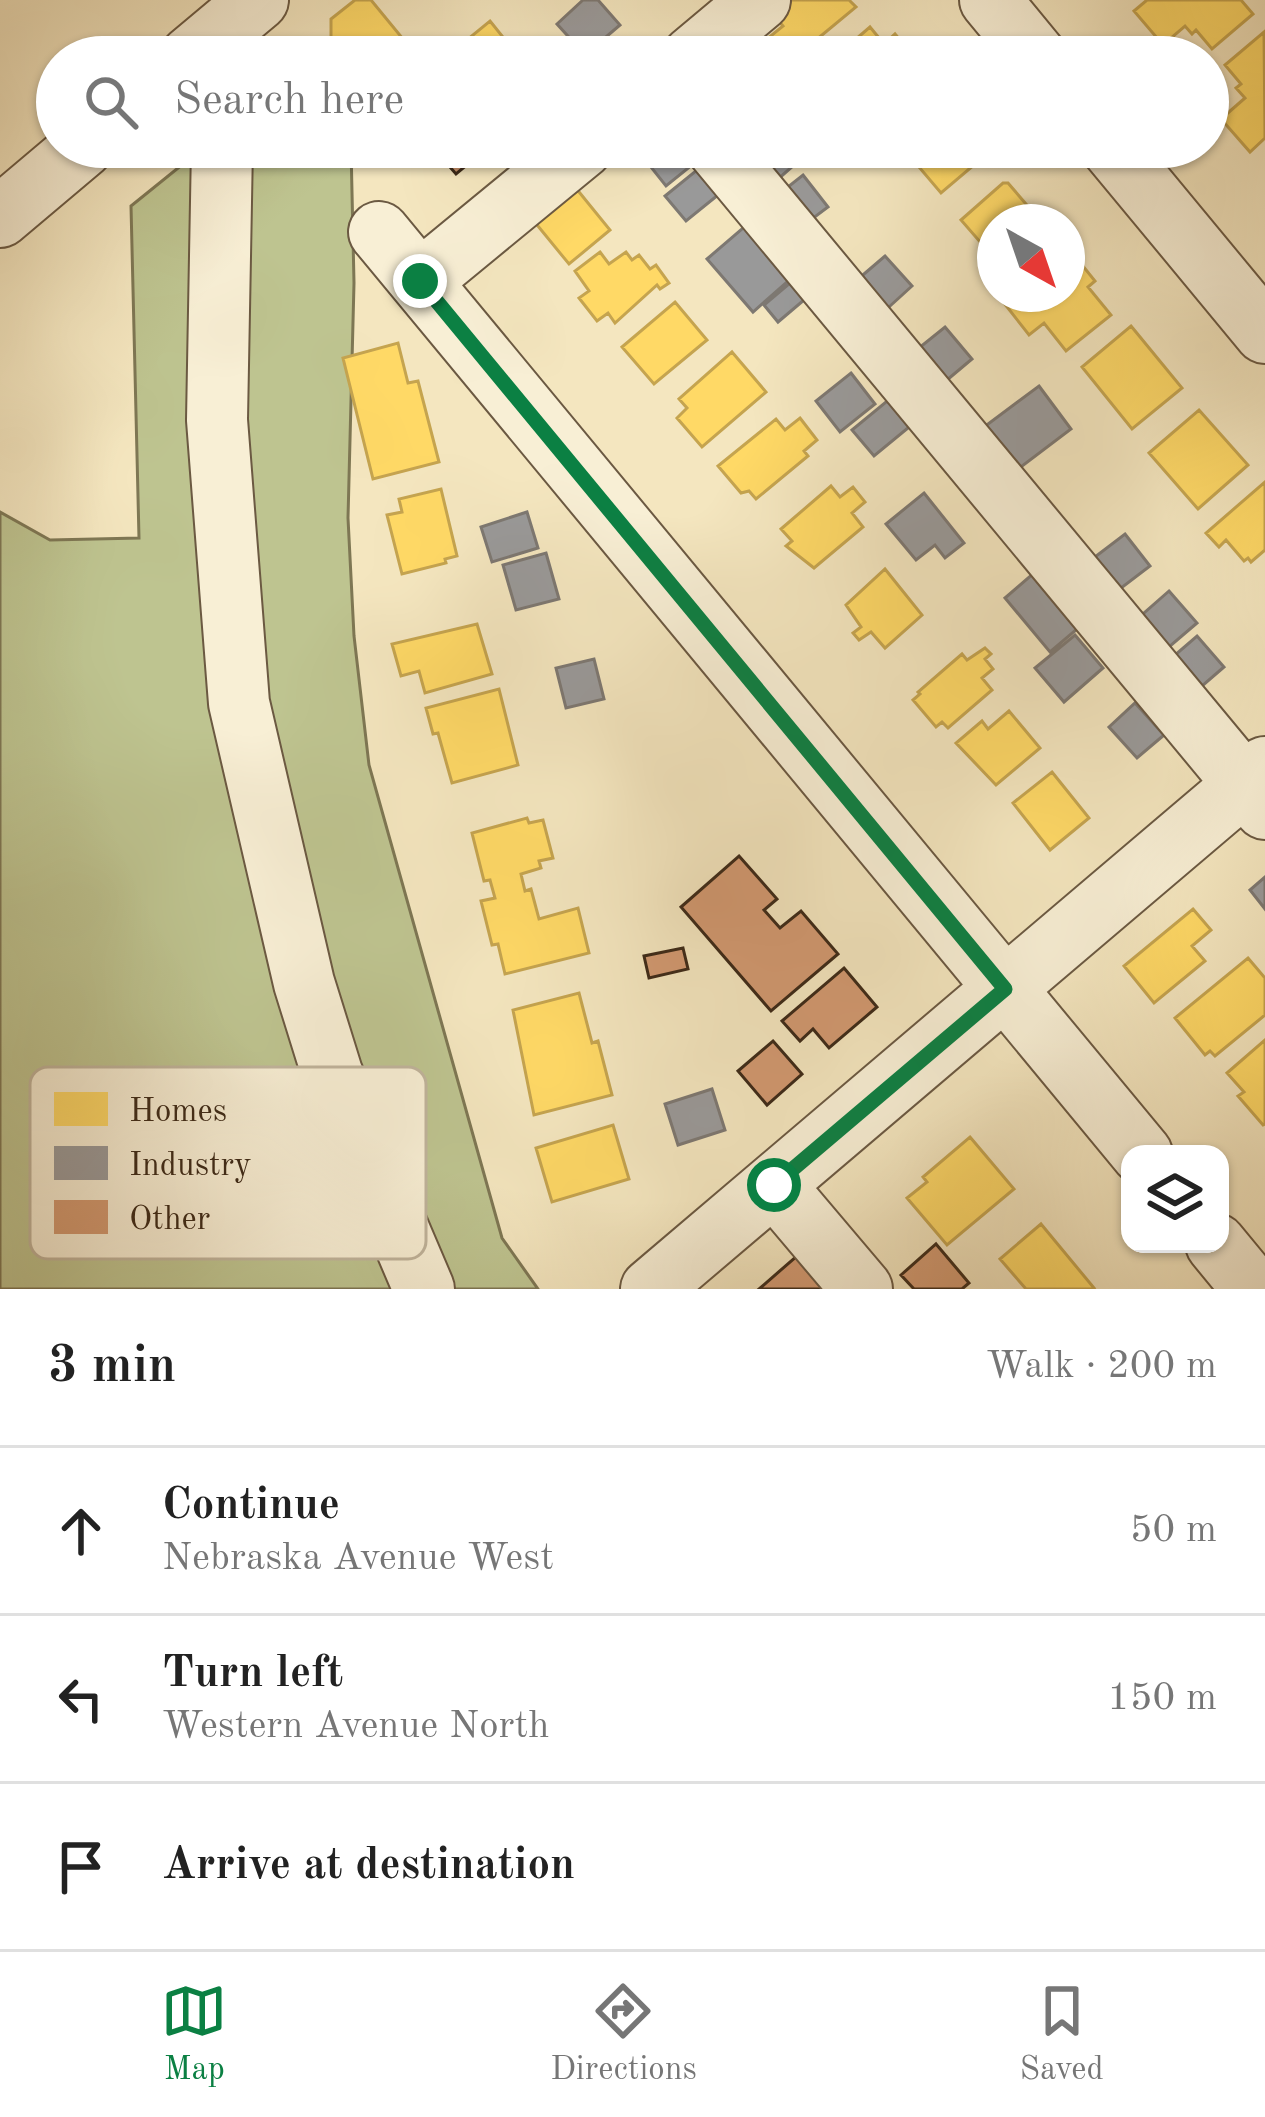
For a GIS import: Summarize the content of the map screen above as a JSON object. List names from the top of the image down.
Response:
{
  "legend": ["Homes", "Industry", "Other"],
  "north": "bottom right",
  "page": {
    "search": "Search here",
    "heading": ["3 min", "Walk · 200 m"],
    "list": [
      ["Continue", "Nebraska Avenue West", "50 m"],
      ["Turn left", "Western Avenue North", "150 m"],
      "Arrive at destination"
    ],
    "nav": ["Map", "Directions", "Saved"]
  }
}
